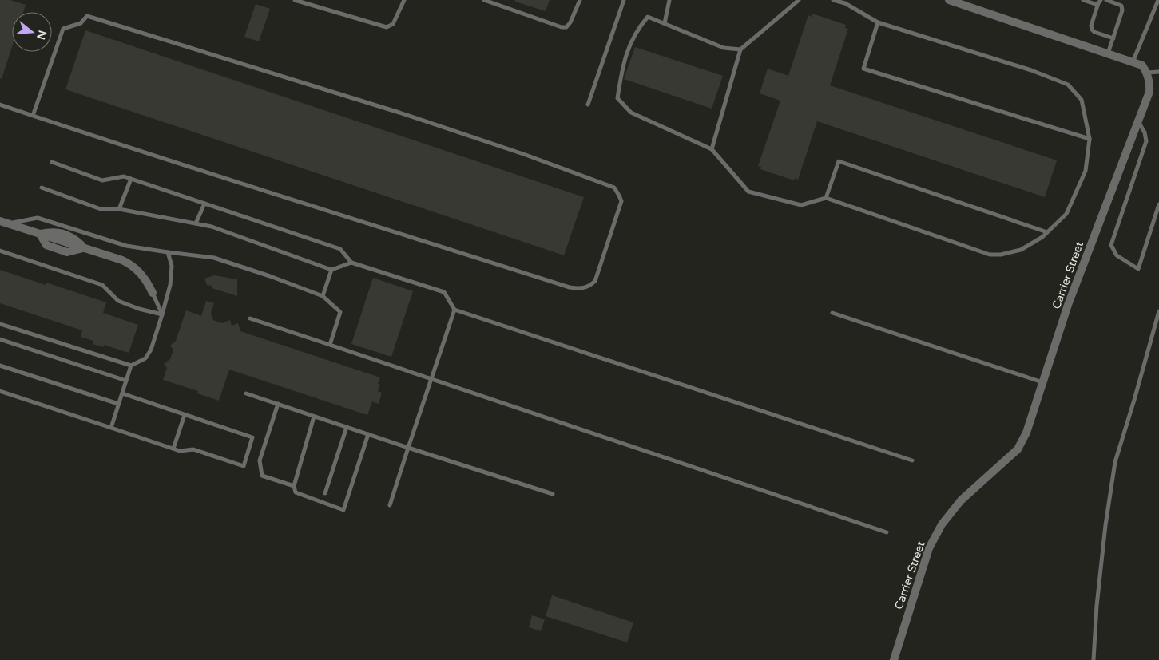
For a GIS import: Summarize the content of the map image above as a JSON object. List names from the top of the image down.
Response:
{
  "streets": {
    "street": ["Carrier Street"]
  },
  "north": "right"
}
